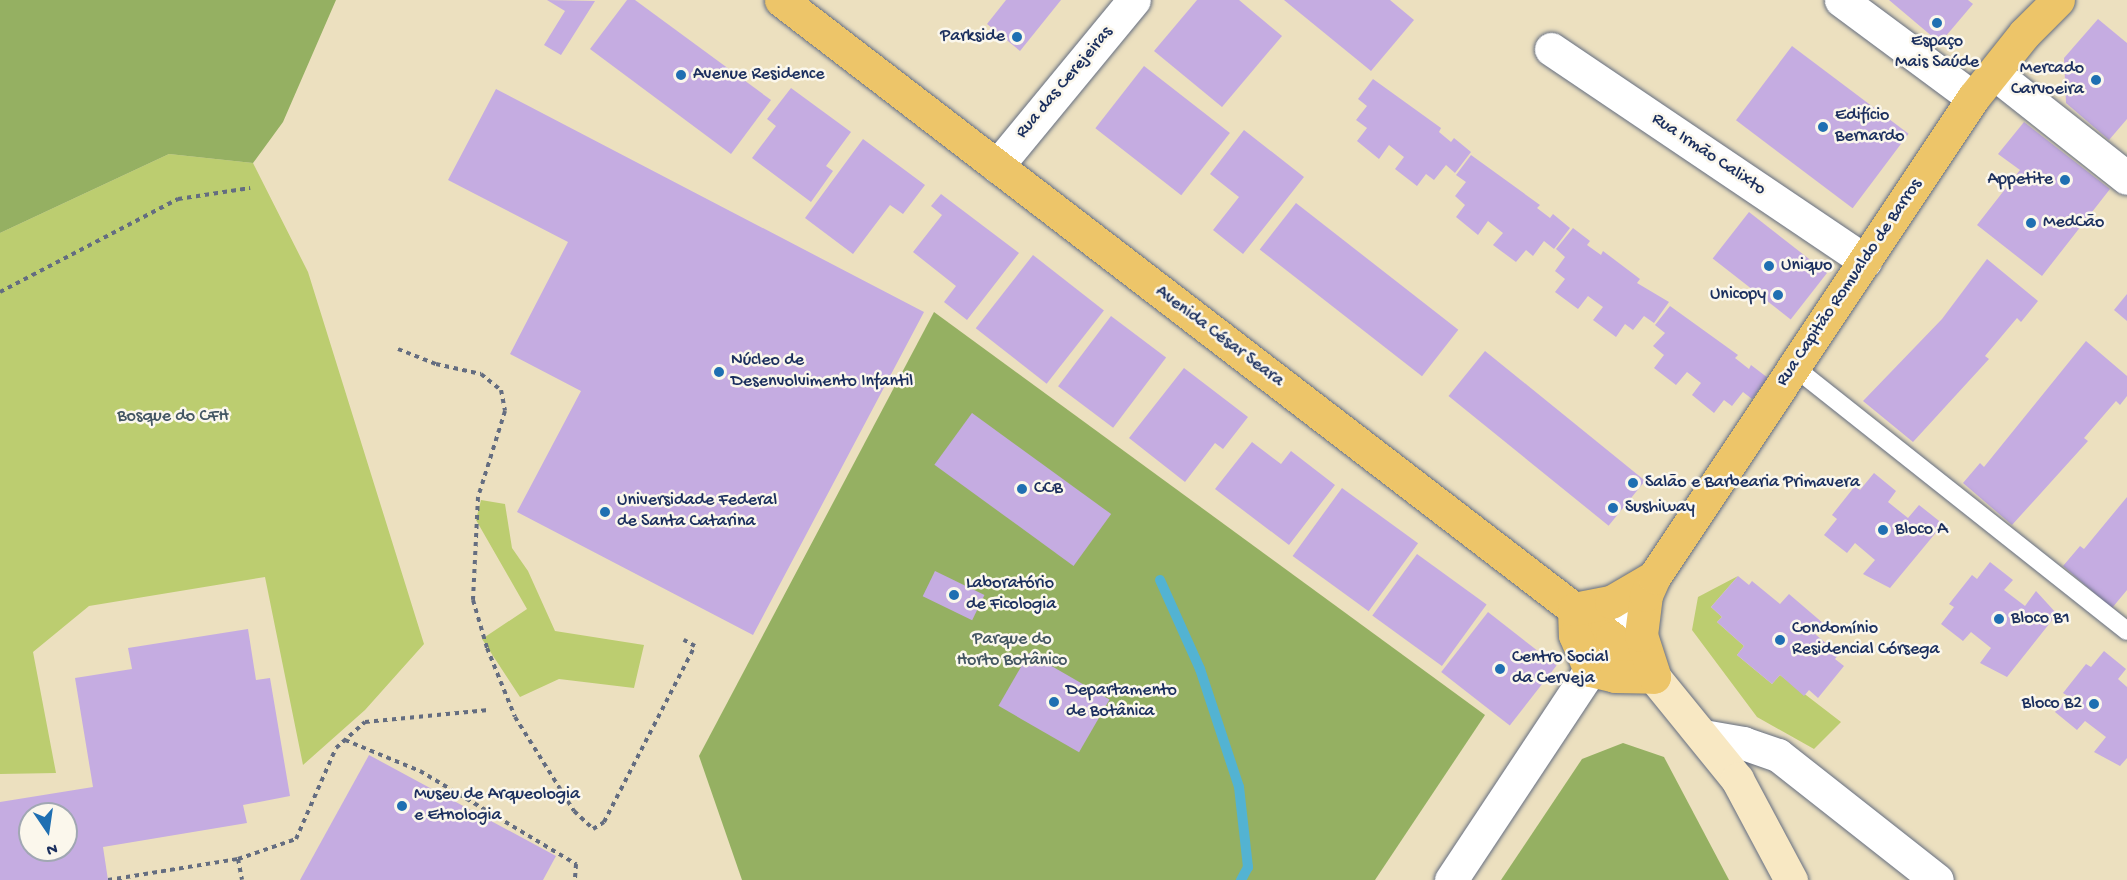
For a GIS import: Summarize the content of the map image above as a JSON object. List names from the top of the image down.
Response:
{
  "streets": {
    "main road": ["Rua Capitão Romualdo de Barros", "Avenida César Seara"],
    "street": ["Rua das Cerejeiras", "Rua Irmão Calixto"]
  },
  "crossings": [
    ["Rua das Cerejeiras", "Avenida César Seara"],
    ["Rua Irmão Calixto", "Rua Capitão Romualdo de Barros"],
    ["Rua Capitão Romualdo de Barros", "Avenida César Seara"]
  ],
  "parks": ["Bosque do CFH", "Parque do Horto Botânico"],
  "places": [
    "Espaço Mais Saúde",
    "Parkside",
    "Avenue Residence",
    "Mercado Carvoeira",
    "Edifício Bernardo",
    "Appetite",
    "MedCão",
    "Uniquo",
    "Unicopy",
    "Núcleo de Desenvolvimento Infantil",
    "Salão e Barbearia Primavera",
    "CCB",
    "Sushiway",
    "Universidade Federal de Santa Catarina",
    "Bloco A",
    "Laboratório de Ficologia",
    "Bloco B1",
    "Condomínio Residencial Córsega",
    "Centro Social da Cerveja",
    "Departamento de Botânica",
    "Bloco B2",
    "Museu de Arqueologia e Etnologia"
  ],
  "north": "bottom"
}
